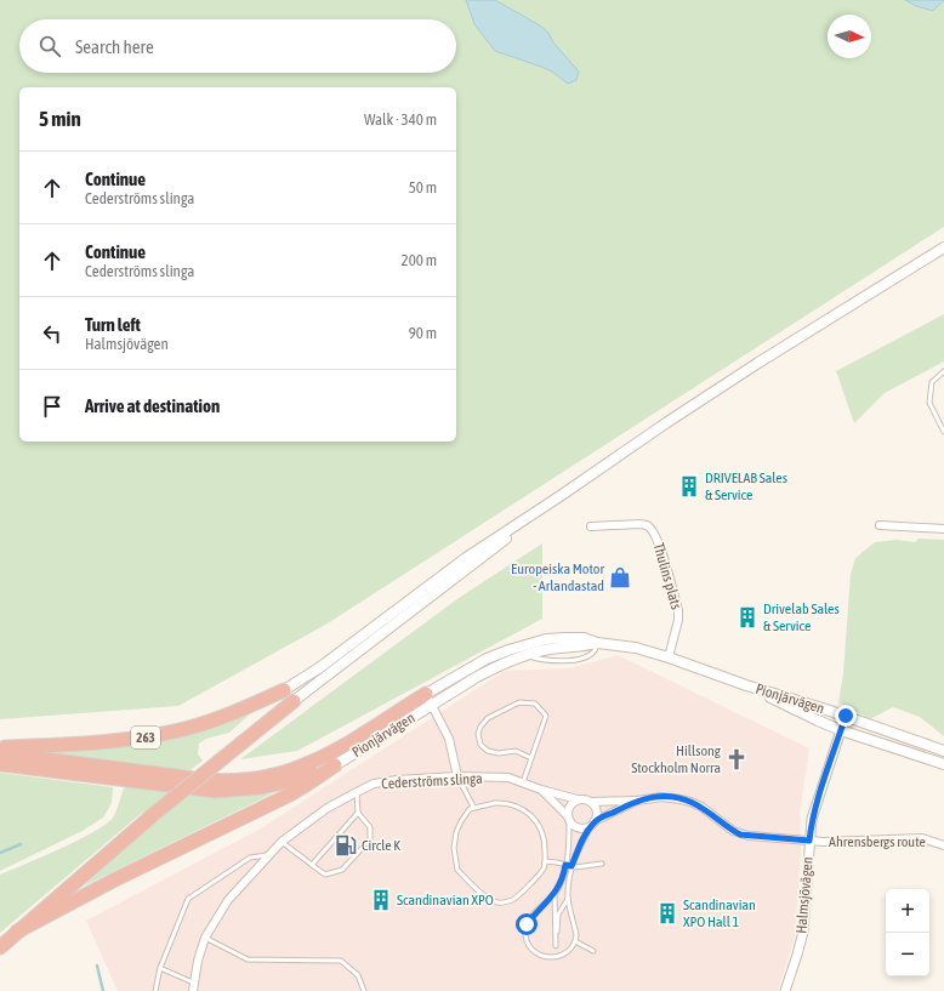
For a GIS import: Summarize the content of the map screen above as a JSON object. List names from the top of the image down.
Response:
{
  "streets": {
    "highway": ["263"],
    "main road": ["Pionjärvägen"],
    "street": [
      "Thulins plats",
      "Cederströms slinga",
      "Ahrensbergs route",
      "Halmsjövägen"
    ]
  },
  "crossings": [
    ["Thulins plats", "Pionjärvägen"],
    ["Pionjärvägen", "Cederströms slinga"],
    ["Pionjärvägen", "Halmsjövägen"],
    ["Cederströms slinga", "Ahrensbergs route"],
    ["Cederströms slinga", "Halmsjövägen"],
    ["Ahrensbergs route", "Halmsjövägen"]
  ],
  "places": {
    "building": [
      "DRIVELAB Sales & Service",
      "Drivelab Sales & Service",
      "Scandinavian XPO",
      "Scandinavian XPO Hall 1"
    ],
    "shop": ["Europeiska Motor - Arlandastad"],
    "church": ["Hillsong Stockholm Norra"],
    "fuel station": ["Circle K"]
  },
  "north": "right",
  "page": {
    "search": "Search here",
    "heading": ["5 min", "Walk · 340 m"],
    "list": [
      ["Continue", "Cederströms slinga", "50 m"],
      ["Continue", "Cederströms slinga", "200 m"],
      ["Turn left", "Halmsjövägen", "90 m"],
      "Arrive at destination"
    ],
    "map_buttons": ["+", "−"]
  }
}
